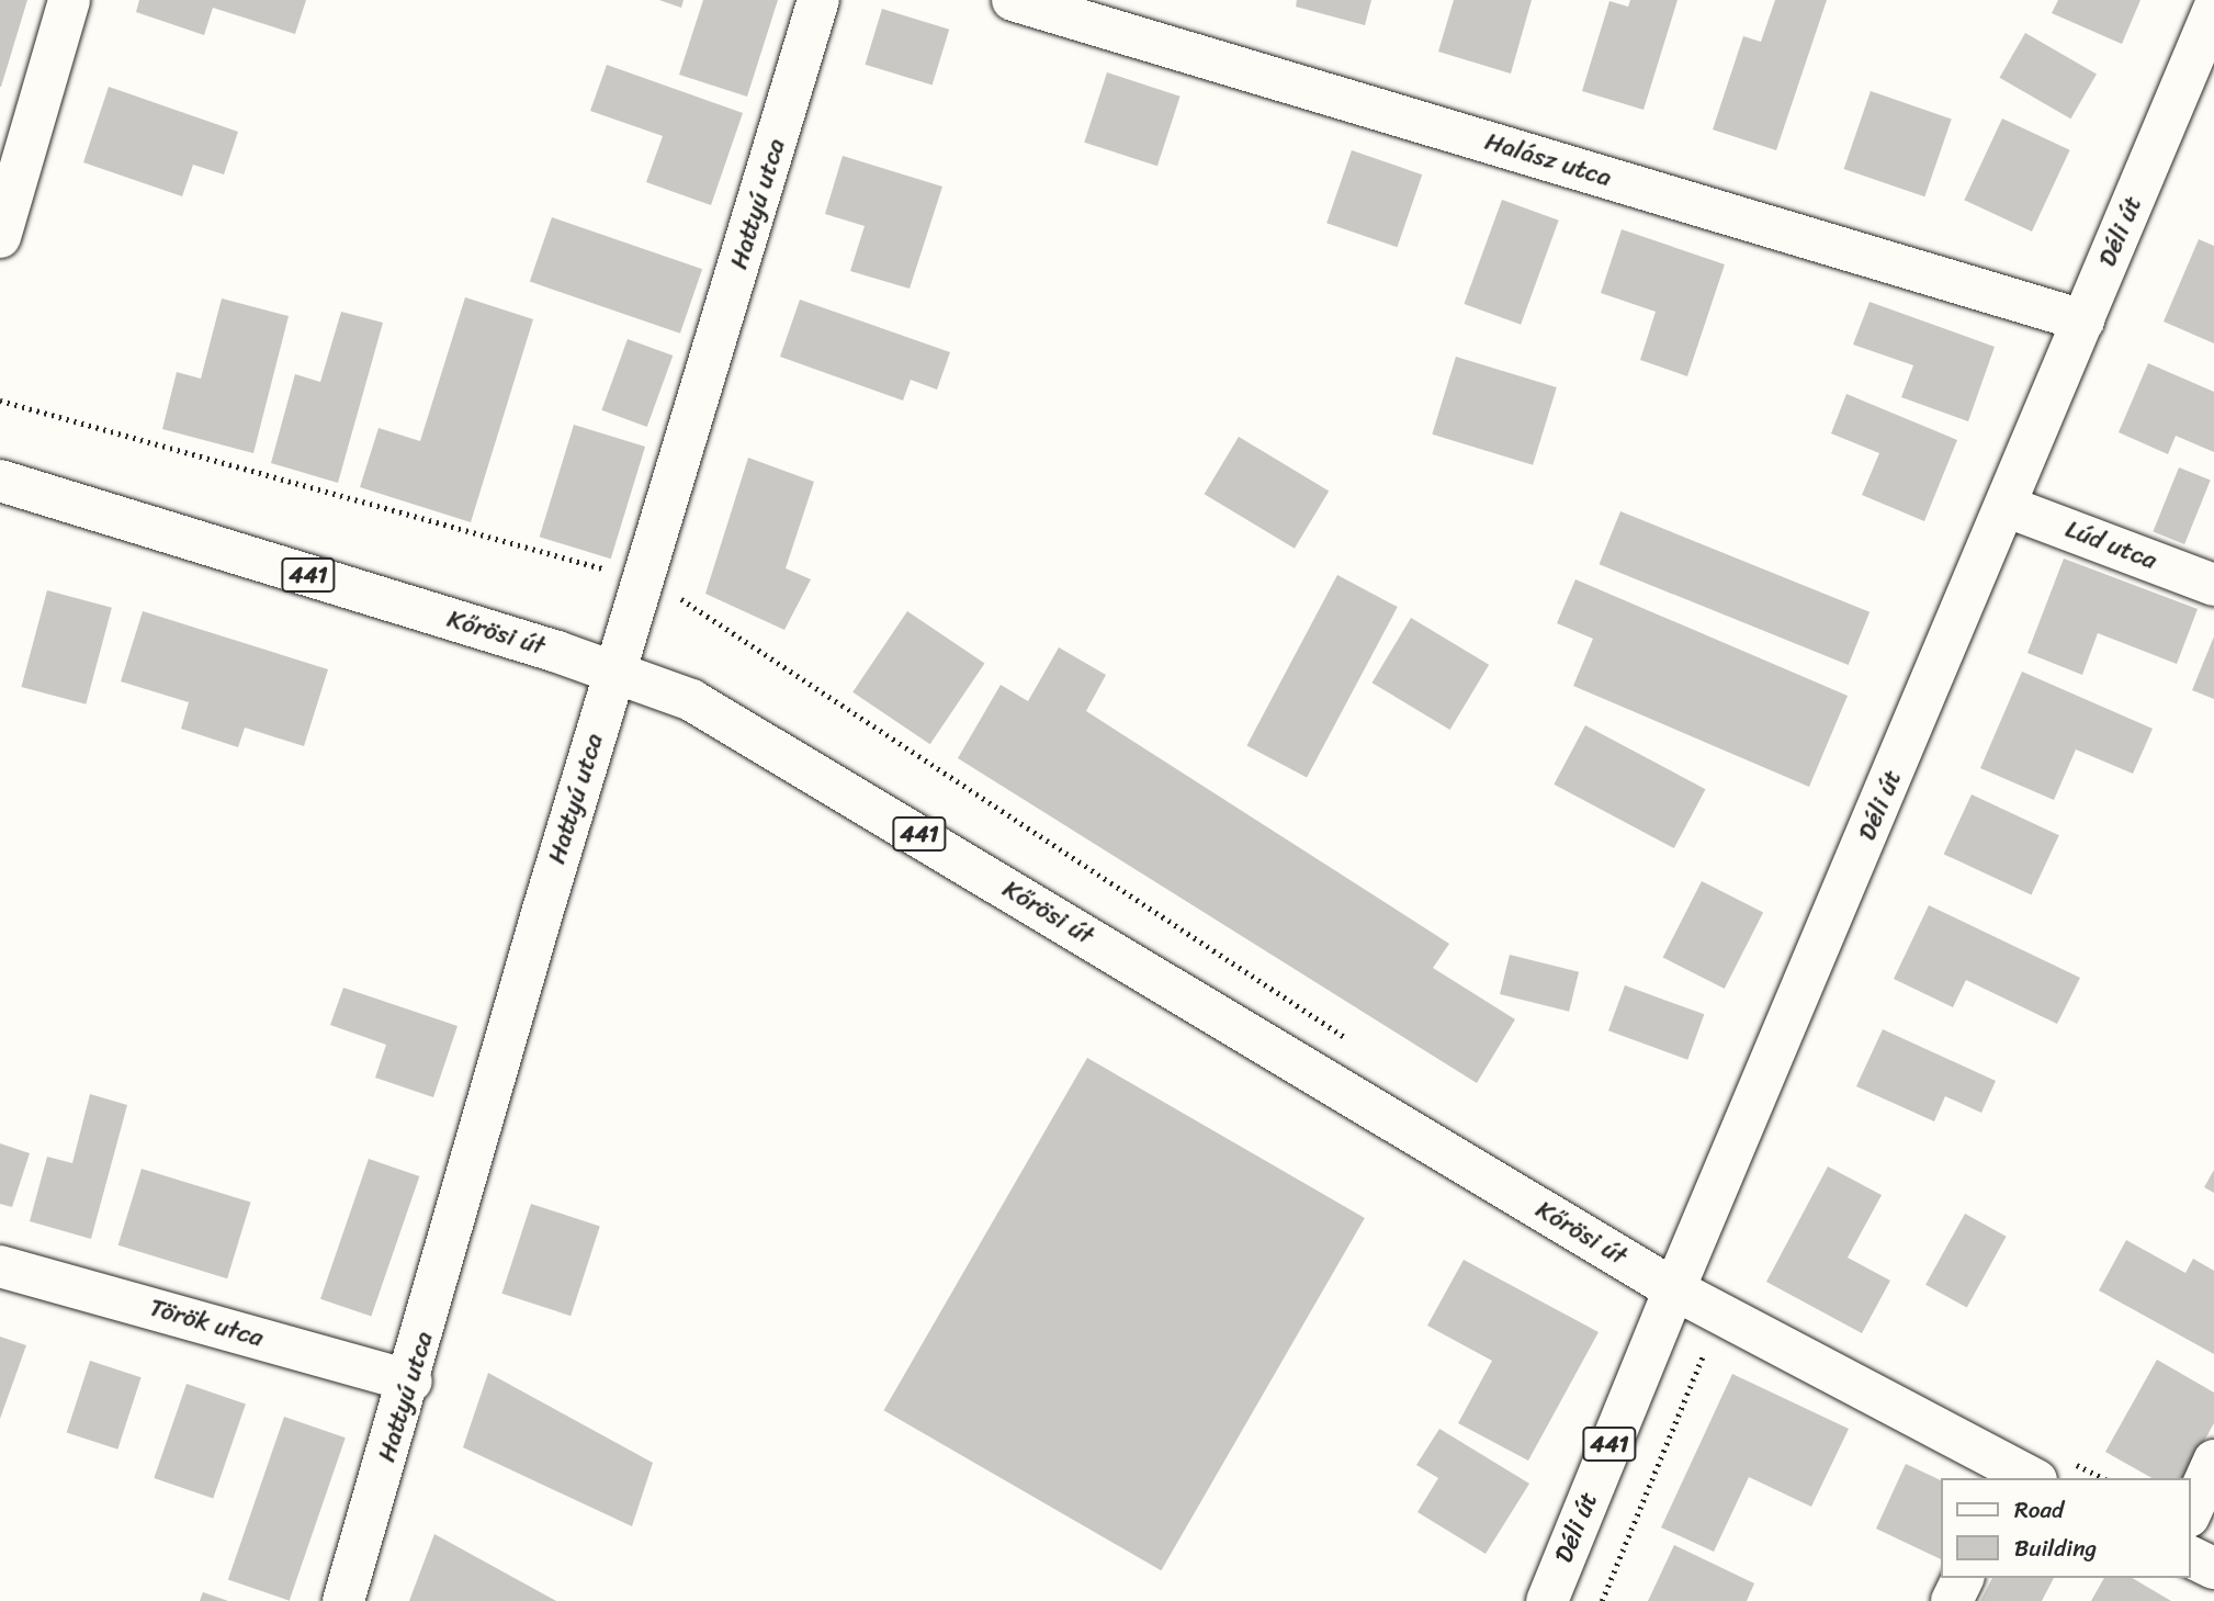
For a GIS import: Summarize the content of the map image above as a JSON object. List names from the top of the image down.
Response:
{
  "streets": {
    "street": [
      "Halász utca",
      "Hattyú utca",
      "Déli út",
      "Lúd utca",
      "441",
      "Kőrösi út",
      "Török utca"
    ]
  },
  "crossings": [
    ["Halász utca", "Déli út"],
    ["Hattyú utca", "Kőrösi út"],
    ["Hattyú utca", "Török utca"],
    ["Déli út", "Lúd utca"],
    ["Déli út", "Kőrösi út"]
  ],
  "legend": ["Road", "Building"]
}
